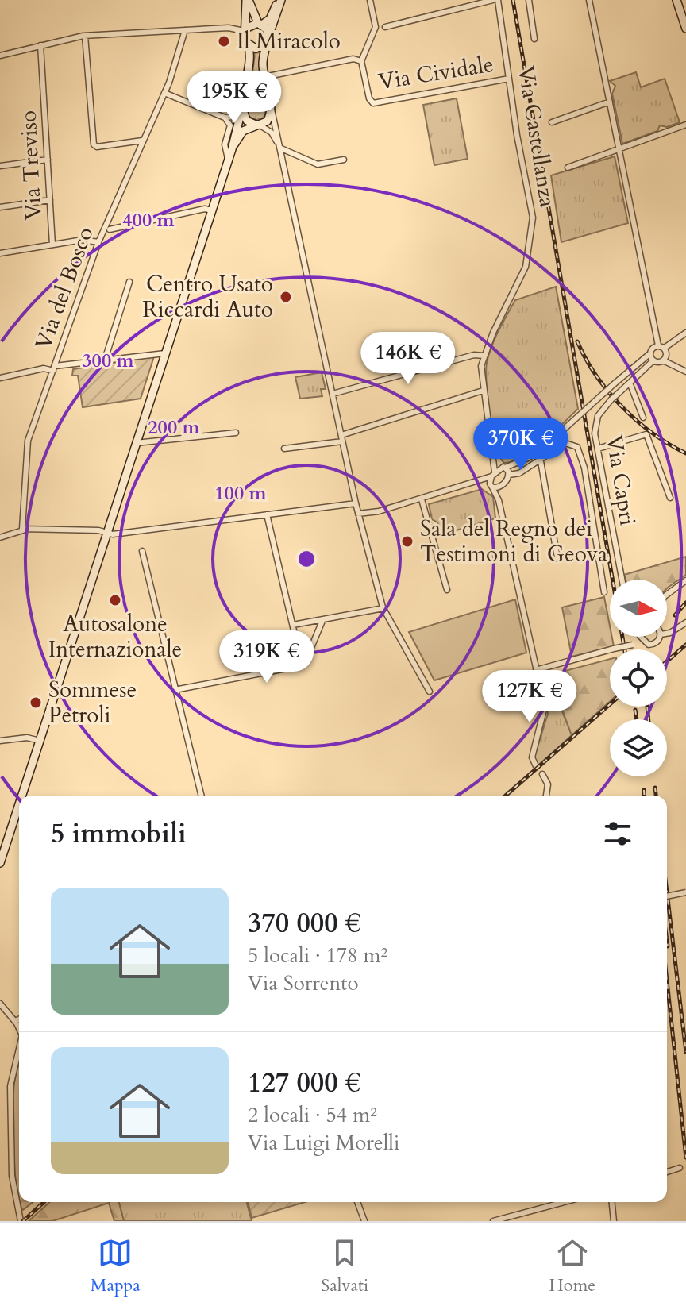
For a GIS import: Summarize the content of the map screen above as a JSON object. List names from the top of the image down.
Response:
{
  "streets": {
    "street": [
      "Via Cividale",
      "Via Castellanza",
      "Via Treviso",
      "Via del Bosco",
      "Via Capri"
    ]
  },
  "crossings": [
    ["Via Cividale", "Via Castellanza"]
  ],
  "places": [
    "Il Miracolo",
    "Centro Usato Riccardi Auto",
    "Sala del Regno dei Testimoni di Geova",
    "Autosalone Internazionale",
    "Sommese Petroli"
  ],
  "north": "right",
  "page": {
    "price": [
      "195K €",
      "146K €",
      "370K €",
      "319K €",
      "127K €"
    ],
    "heading": "5 immobili",
    "list": [
      {
        "name": "370 000 €",
        "note": "5 locali · 178 m² · Via Sorrento"
      },
      {
        "name": "127 000 €",
        "note": "2 locali · 54 m² · Via Luigi Morelli"
      }
    ],
    "tabs": ["Mappa", "Salvati", "Home"]
  },
  "rings": [
    "400 m",
    "300 m",
    "200 m",
    "100 m"
  ]
}
